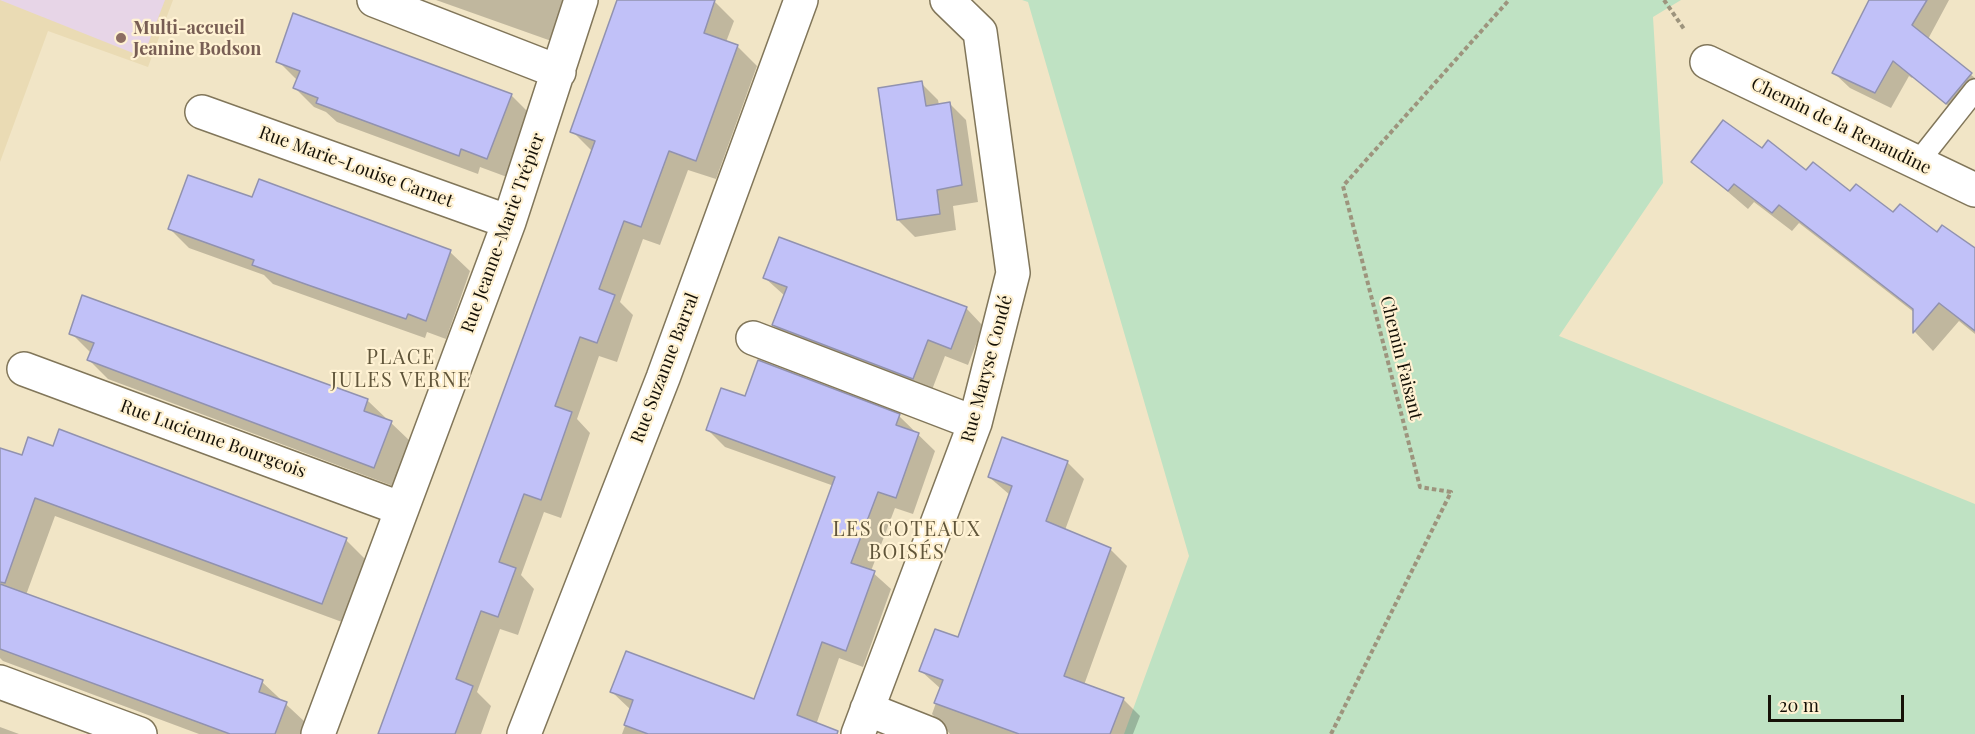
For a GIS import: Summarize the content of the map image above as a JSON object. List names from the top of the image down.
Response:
{
  "streets": {
    "street": [
      "Chemin de la Renaudine",
      "Rue Marie-Louise Carnet",
      "Rue Jeanne-Marie Trépier",
      "Rue Suzanne Barral",
      "Rue Maryse Condé",
      "Rue Lucienne Bourgeois"
    ],
    "path": ["Chemin Faisant"]
  },
  "crossings": [
    ["Rue Marie-Louise Carnet", "Rue Jeanne-Marie Trépier"],
    ["Rue Jeanne-Marie Trépier", "Rue Lucienne Bourgeois"]
  ],
  "districts": ["PLACE JULES VERNE", "LES COTEAUX BOISÉS"],
  "places": ["Multi-accueil Jeanine Bodson"],
  "scale_bar": "20 m"
}
